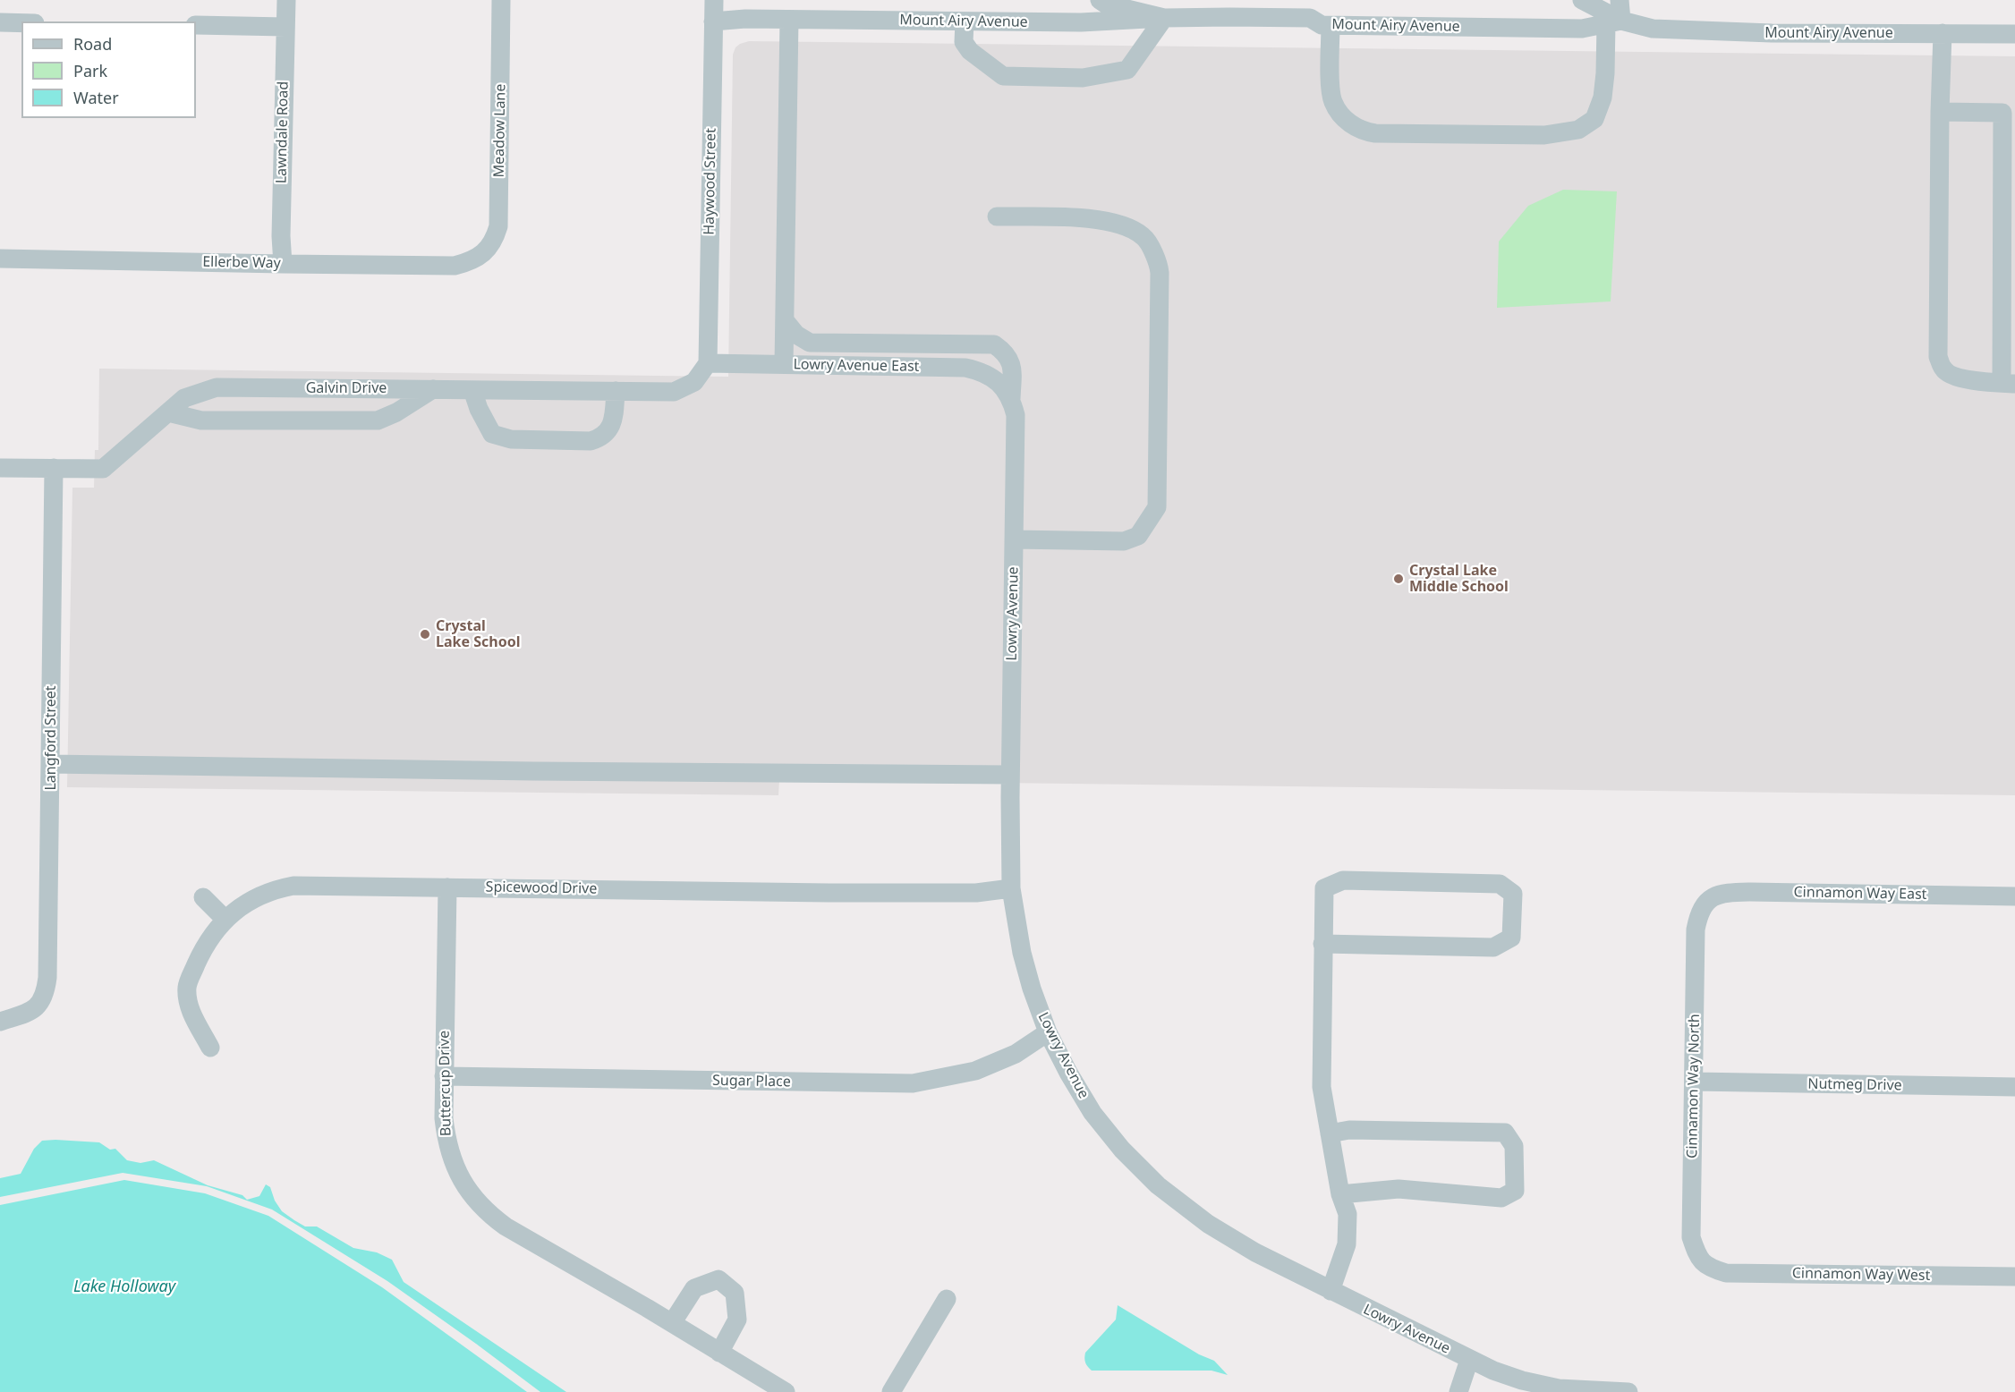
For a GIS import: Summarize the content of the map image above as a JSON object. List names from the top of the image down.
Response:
{
  "streets": {
    "street": [
      "Mount Airy Avenue",
      "Meadow Lane",
      "Lawndale Road",
      "Haywood Street",
      "Ellerbe Way",
      "Lowry Avenue East",
      "Galvin Drive",
      "Lowry Avenue",
      "Langford Street",
      "Spicewood Drive",
      "Cinnamon Way East",
      "Sugar Place",
      "Buttercup Drive",
      "Nutmeg Drive",
      "Cinnamon Way North",
      "Cinnamon Way West"
    ]
  },
  "crossings": [
    ["Mount Airy Avenue", "Haywood Street"],
    ["Meadow Lane", "Ellerbe Way"],
    ["Lawndale Road", "Ellerbe Way"],
    ["Haywood Street", "Lowry Avenue East"],
    ["Haywood Street", "Galvin Drive"],
    ["Lowry Avenue East", "Galvin Drive"],
    ["Lowry Avenue East", "Lowry Avenue"],
    ["Galvin Drive", "Langford Street"],
    ["Lowry Avenue", "Spicewood Drive"],
    ["Lowry Avenue", "Sugar Place"],
    ["Spicewood Drive", "Buttercup Drive"],
    ["Cinnamon Way East", "Cinnamon Way North"],
    ["Sugar Place", "Buttercup Drive"],
    ["Nutmeg Drive", "Cinnamon Way North"],
    ["Cinnamon Way North", "Cinnamon Way West"]
  ],
  "water": ["Lake Holloway"],
  "places": ["Crystal Lake Middle School", "Crystal Lake School"],
  "legend": ["Road", "Park", "Water"]
}
